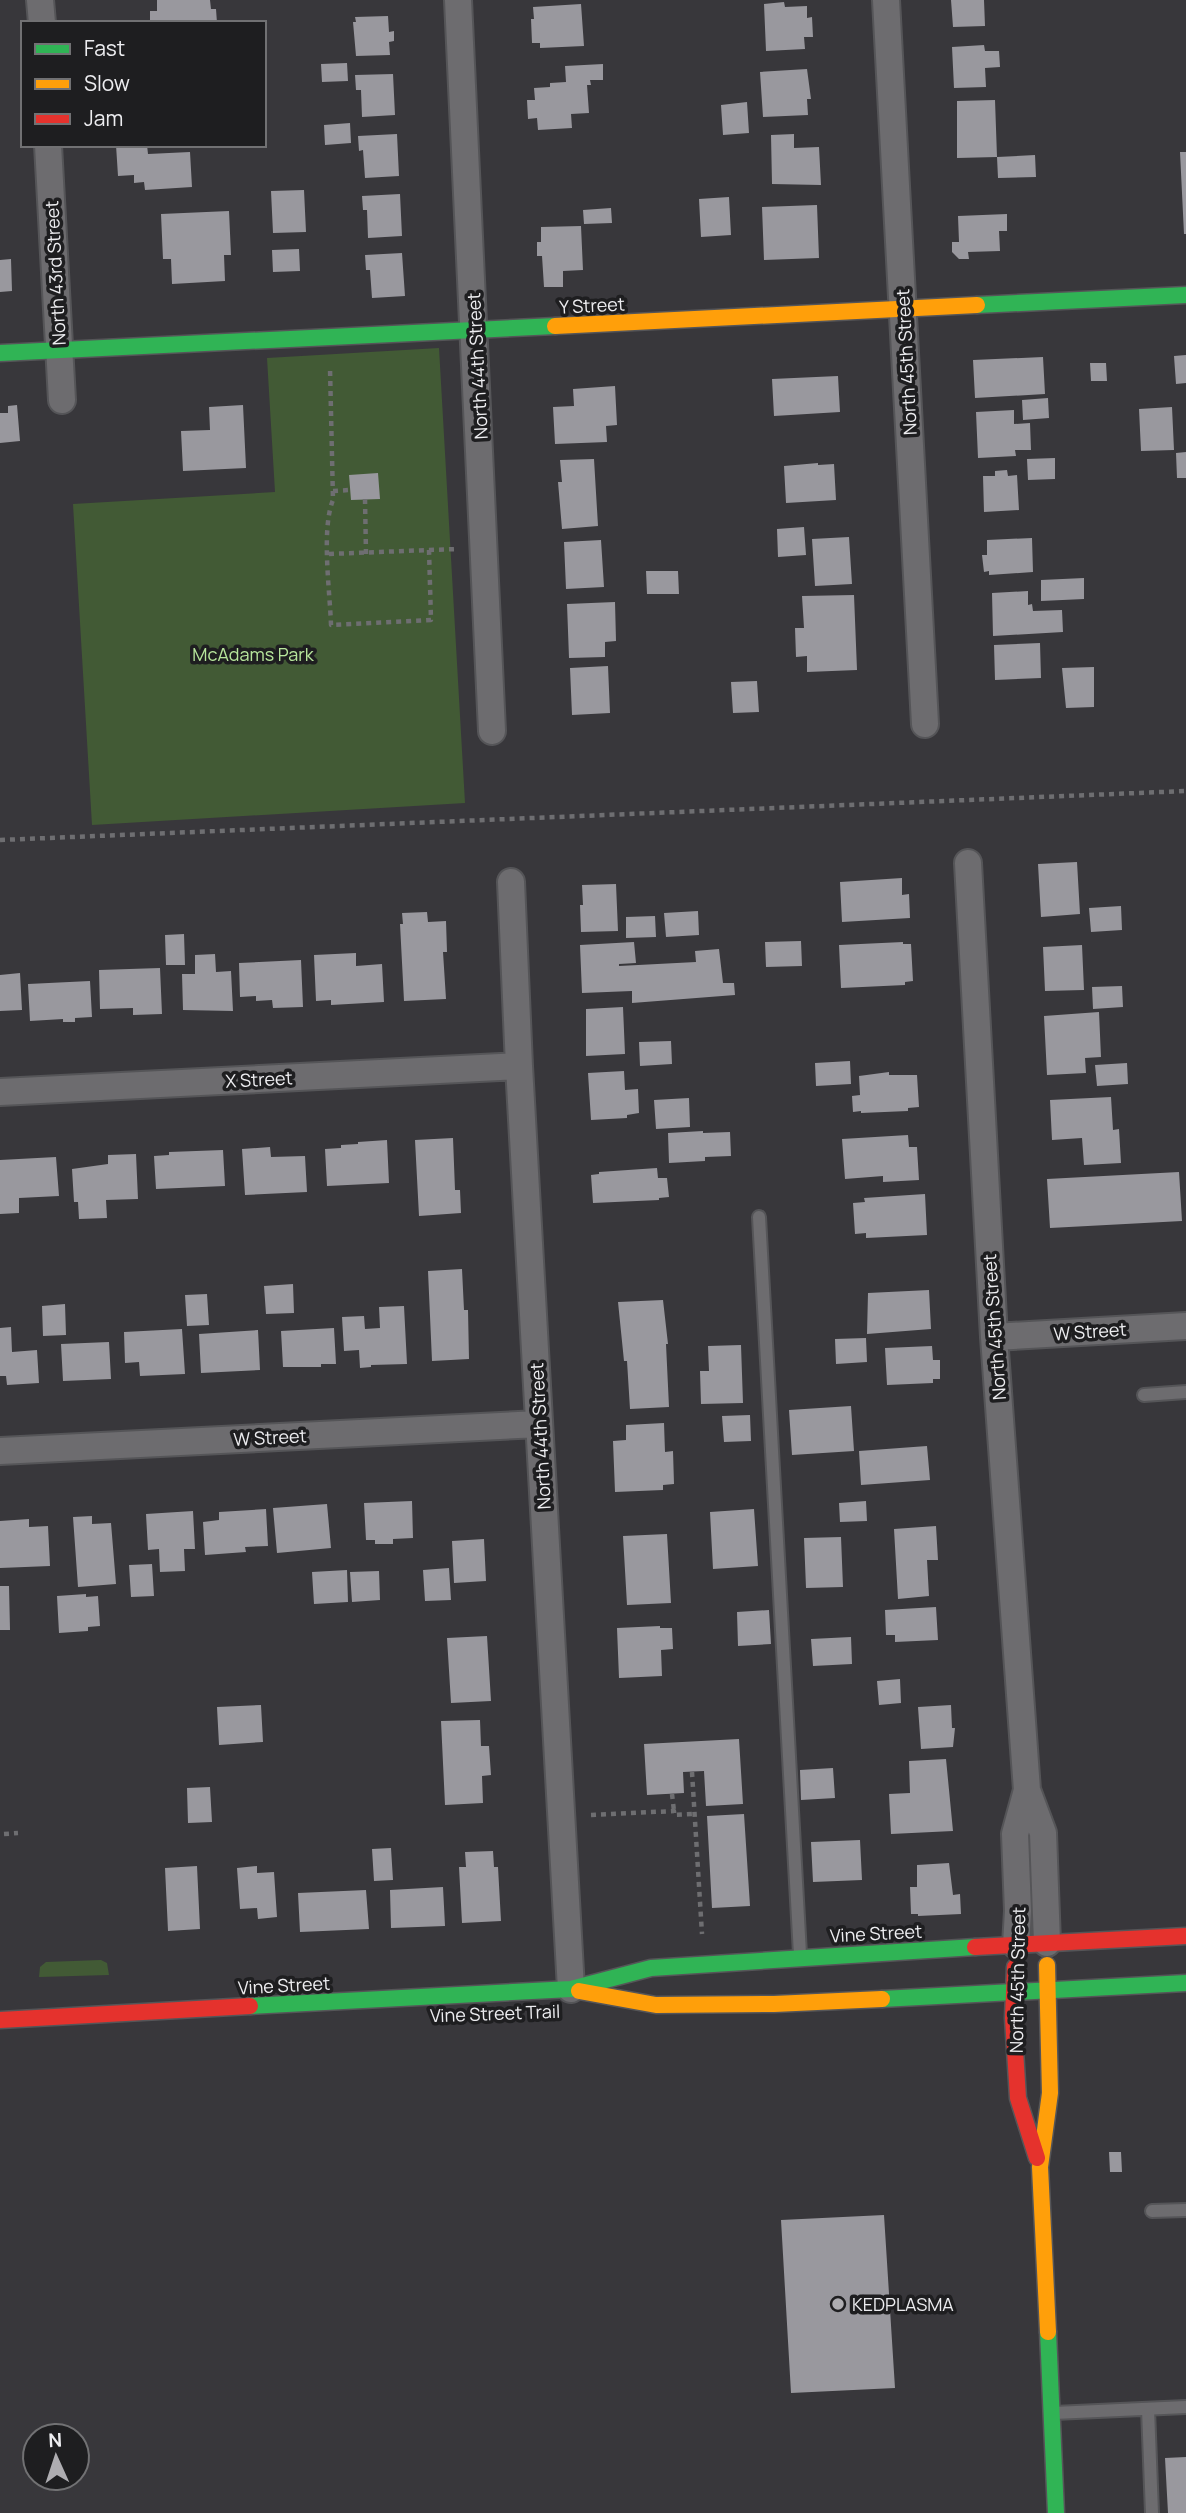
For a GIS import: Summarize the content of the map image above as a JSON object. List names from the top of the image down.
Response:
{
  "streets": {
    "street": [
      "North 43rd Street",
      "Y Street",
      "North 45th Street",
      "North 44th Street",
      "X Street",
      "W Street",
      "Vine Street"
    ]
  },
  "crossings": [
    ["North 43rd Street", "Y Street"],
    ["Y Street", "North 45th Street"],
    ["Y Street", "North 44th Street"],
    ["North 45th Street", "W Street"],
    ["North 45th Street", "Vine Street"],
    ["North 44th Street", "X Street"],
    ["North 44th Street", "W Street"],
    ["North 44th Street", "Vine Street"]
  ],
  "parks": ["McAdams Park"],
  "places": ["KEDPLASMA"],
  "legend": ["Fast", "Slow", "Jam"],
  "north": "top"
}
